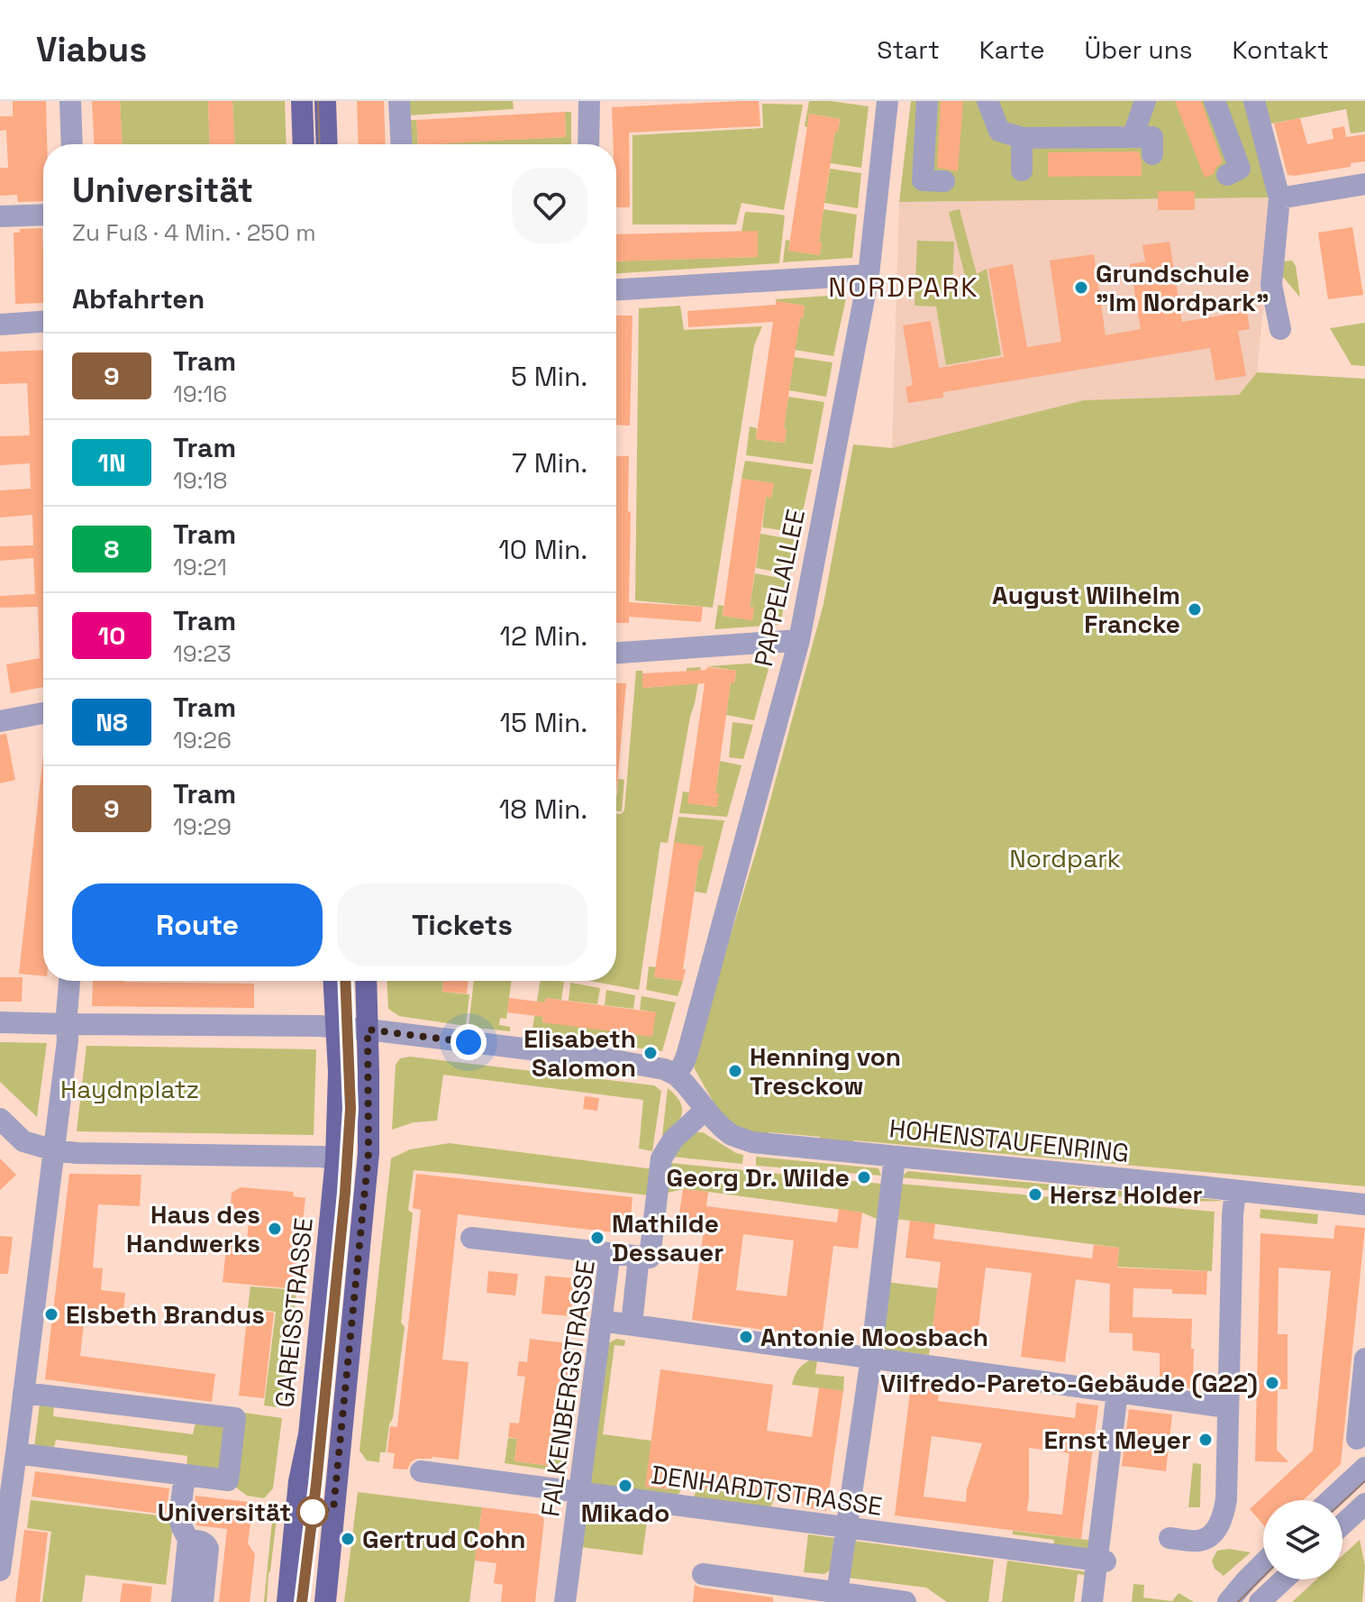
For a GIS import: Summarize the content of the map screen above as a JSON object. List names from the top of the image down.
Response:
{
  "streets": {
    "main road": ["GAREISSTRASSE"],
    "street": [
      "PAPPELALLEE",
      "HOHENSTAUFENRING",
      "FALKENBERGSTRASSE",
      "DENHARDTSTRASSE"
    ]
  },
  "crossings": [
    ["PAPPELALLEE", "HOHENSTAUFENRING"],
    ["FALKENBERGSTRASSE", "DENHARDTSTRASSE"]
  ],
  "districts": ["NORDPARK"],
  "parks": ["Nordpark", "Haydnplatz"],
  "places": [
    "Grundschule \"Im Nordpark\"",
    "August Wilhelm Francke",
    "Elisabeth Salomon",
    "Henning von Tresckow",
    "Georg Dr. Wilde",
    "Hersz Holder",
    "Haus des Handwerks",
    "Mathilde Dessauer",
    "Elsbeth Brandus",
    "Antonie Moosbach",
    "Vilfredo-Pareto-Gebäude (G22)",
    "Ernst Meyer",
    "Mikado",
    "Universität",
    "Gertrud Cohn"
  ],
  "lines": ["tram line 9"],
  "page": {
    "header": "Viabus",
    "nav": [
      "Start",
      "Karte",
      "Über uns",
      "Kontakt"
    ],
    "heading": [
      ["Universität", "Zu Fuß · 4 Min. · 250 m"],
      "Abfahrten"
    ],
    "list": [
      {
        "mark": "9",
        "name": "Tram",
        "note": "19:16",
        "value": "5 Min."
      },
      {
        "mark": "1N",
        "name": "Tram",
        "note": "19:18",
        "value": "7 Min."
      },
      {
        "mark": "8",
        "name": "Tram",
        "note": "19:21",
        "value": "10 Min."
      },
      {
        "mark": "10",
        "name": "Tram",
        "note": "19:23",
        "value": "12 Min."
      },
      {
        "mark": "N8",
        "name": "Tram",
        "note": "19:26",
        "value": "15 Min."
      },
      {
        "mark": "9",
        "name": "Tram",
        "note": "19:29",
        "value": "18 Min."
      }
    ],
    "buttons": ["Route", "Tickets"]
  }
}
